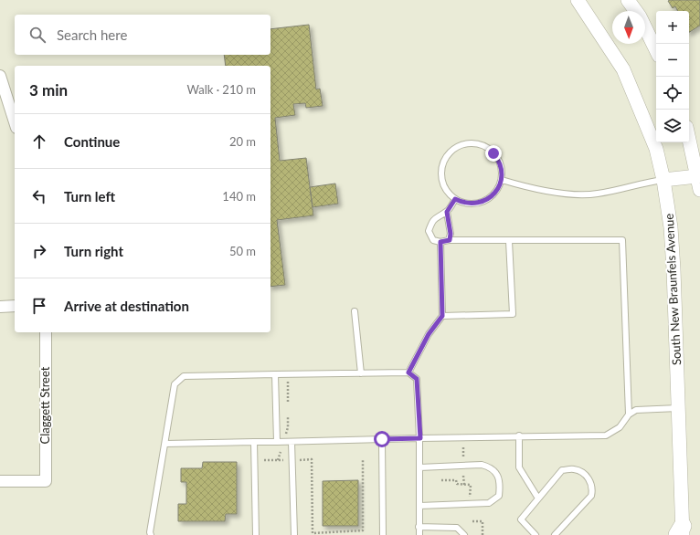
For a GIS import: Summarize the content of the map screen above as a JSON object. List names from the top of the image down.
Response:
{
  "streets": {
    "street": ["South New Braunfels Avenue", "Claggett Street"]
  },
  "north": "bottom",
  "page": {
    "map_buttons": ["+", "−"],
    "search": "Search here",
    "heading": ["3 min", "Walk · 210 m"],
    "list": [
      ["Continue", "20 m"],
      ["Turn left", "140 m"],
      ["Turn right", "50 m"],
      "Arrive at destination"
    ]
  }
}
